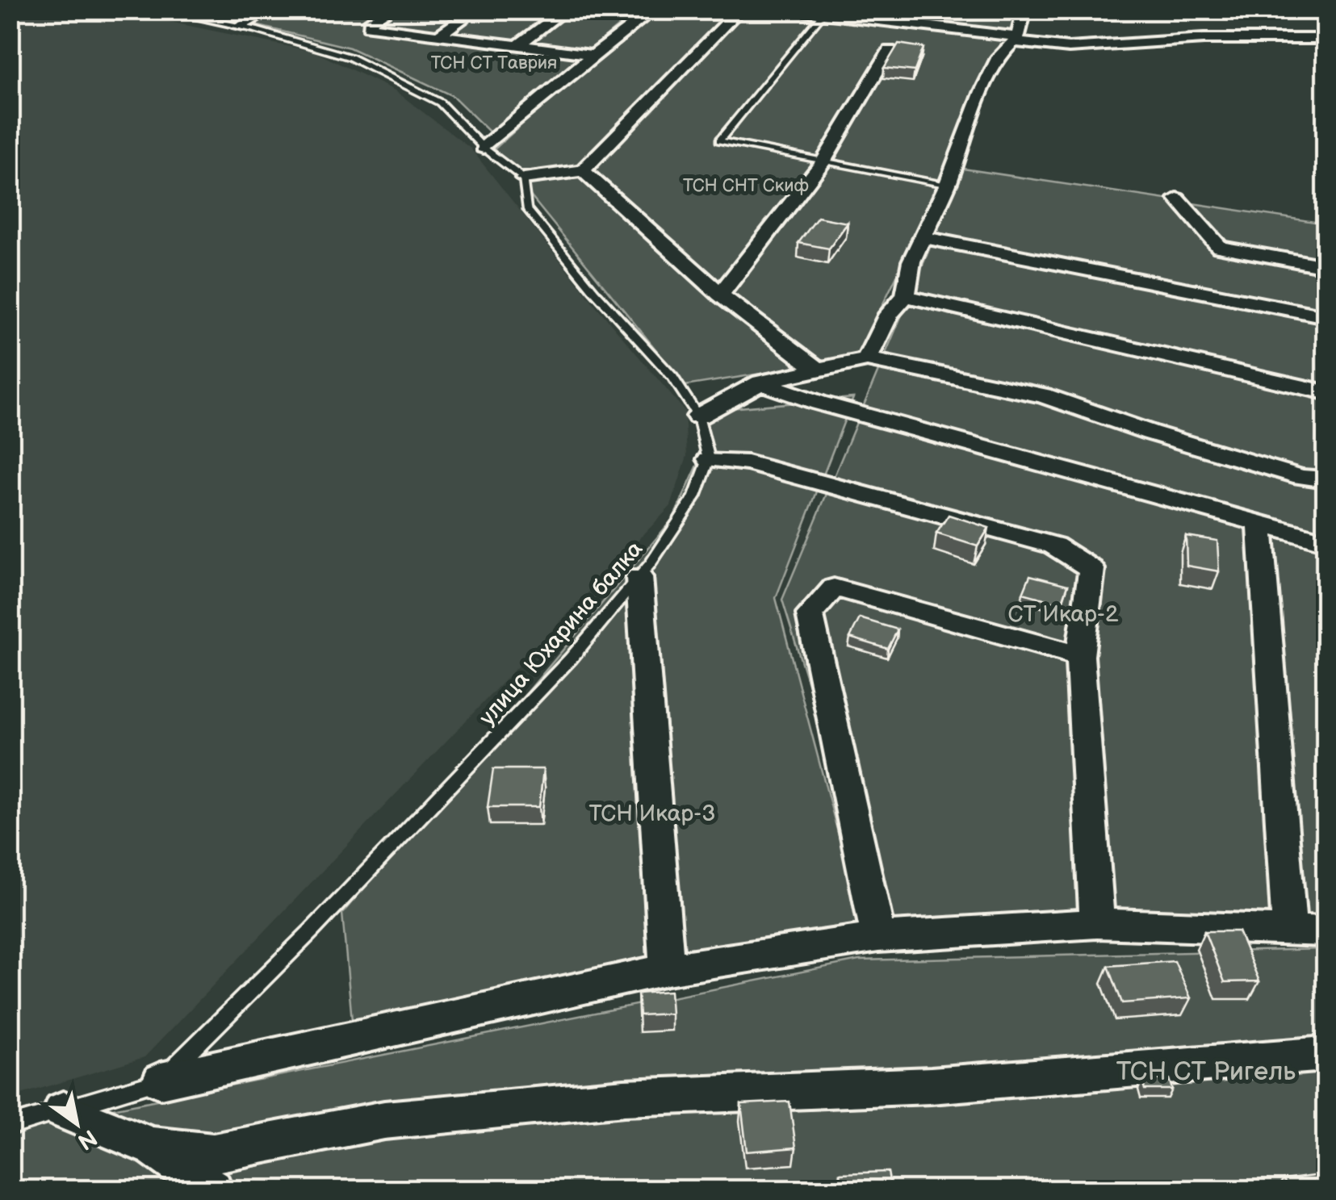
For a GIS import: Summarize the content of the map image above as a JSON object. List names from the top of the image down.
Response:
{
  "streets": {
    "lane": ["улица Юхарина балка"]
  },
  "parks": [
    "ТСН СТ Таврия",
    "ТСН СНТ Скиф",
    "СТ Икар-2",
    "ТСН Икар-3",
    "ТСН СТ Ригель"
  ],
  "north": "bottom right"
}
